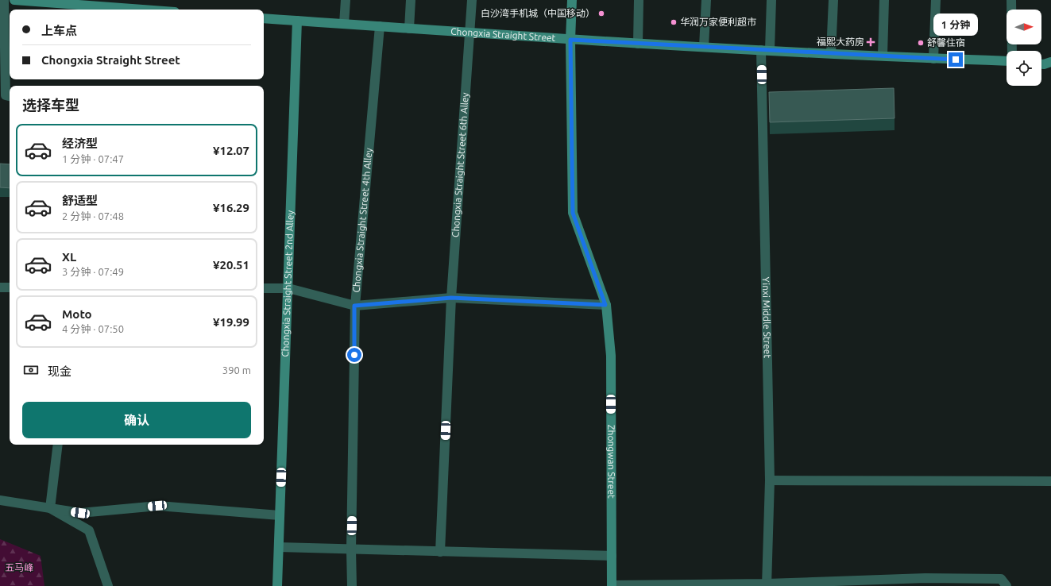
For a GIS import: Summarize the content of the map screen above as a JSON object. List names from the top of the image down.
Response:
{
  "streets": {
    "street": [
      "Chongxia Straight Street",
      "Chongxia Straight Street 6th Alley",
      "Chongxia Straight Street 4th Alley",
      "Chongxia Straight Street 2nd Alley",
      "Yinxi Middle Street",
      "Zhongwan Street"
    ]
  },
  "crossings": [
    ["Chongxia Straight Street", "Chongxia Straight Street 6th Alley"],
    ["Chongxia Straight Street", "Chongxia Straight Street 4th Alley"],
    ["Chongxia Straight Street", "Chongxia Straight Street 2nd Alley"],
    ["Chongxia Straight Street", "Yinxi Middle Street"],
    ["Chongxia Straight Street", "Zhongwan Street"]
  ],
  "parks": ["五马峰"],
  "places": {
    "other": ["白沙湾手机城（中国移动）", "华润万家便利超市", "舒馨住宿"],
    "health": ["福熙大药房"]
  },
  "north": "right",
  "page": {
    "banner": ["上车点", "Chongxia Straight Street"],
    "bubble": "1 分钟",
    "heading": "选择车型",
    "list": [
      {
        "name": "经济型",
        "note": "1 分钟 · 07:47",
        "value": "¥12.07"
      },
      {
        "name": "舒适型",
        "note": "2 分钟 · 07:48",
        "value": "¥16.29"
      },
      {
        "name": "XL",
        "note": "3 分钟 · 07:49",
        "value": "¥20.51"
      },
      {
        "name": "Moto",
        "note": "4 分钟 · 07:50",
        "value": "¥19.99"
      }
    ],
    "pay": ["现金", "390 m"],
    "buttons": "确认"
  }
}
